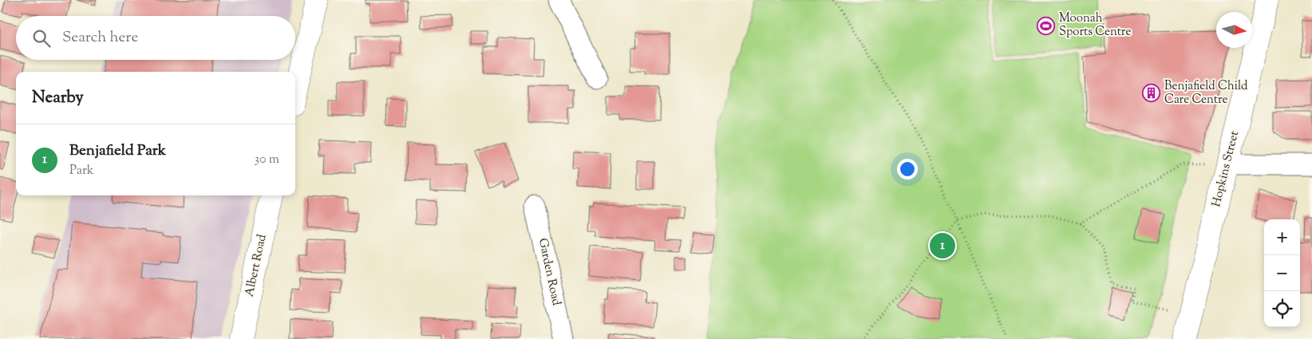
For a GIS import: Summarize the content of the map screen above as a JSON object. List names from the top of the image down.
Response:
{
  "streets": {
    "street": ["Hopkins Street", "Albert Road", "Garden Road"]
  },
  "places": {
    "sports": ["Moonah Sports Centre"],
    "building": ["Benjafield Child Care Centre"]
  },
  "north": "right",
  "page": {
    "search": "Search here",
    "heading": "Nearby",
    "list": [
      {
        "mark": "1",
        "name": "Benjafield Park",
        "note": "Park",
        "value": "30 m"
      }
    ],
    "map_buttons": ["+", "−"],
    "pins": "1"
  }
}
